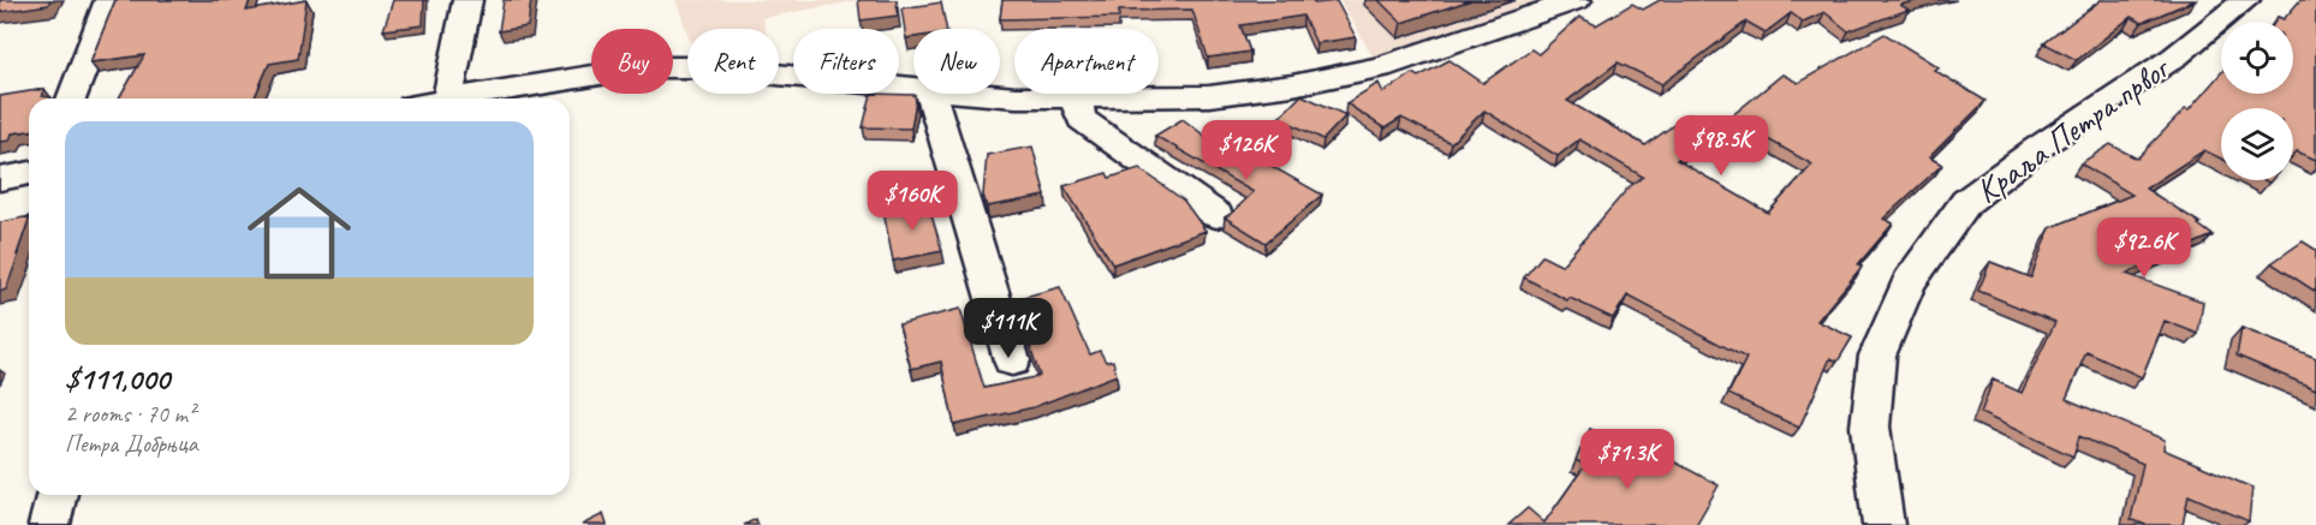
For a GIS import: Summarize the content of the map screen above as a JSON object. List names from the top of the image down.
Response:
{
  "streets": {
    "street": ["Краља Петра првог"]
  },
  "page": {
    "chip": [
      "Buy",
      "Rent",
      "Filters",
      "New",
      "Apartment"
    ],
    "list": [
      {
        "name": "$111,000",
        "note": "2 rooms · 70 m² · Петра Добрњца"
      }
    ],
    "price": [
      "$98.5K",
      "$126K",
      "$160K",
      "$92.6K",
      "$111K",
      "$71.3K"
    ]
  }
}
